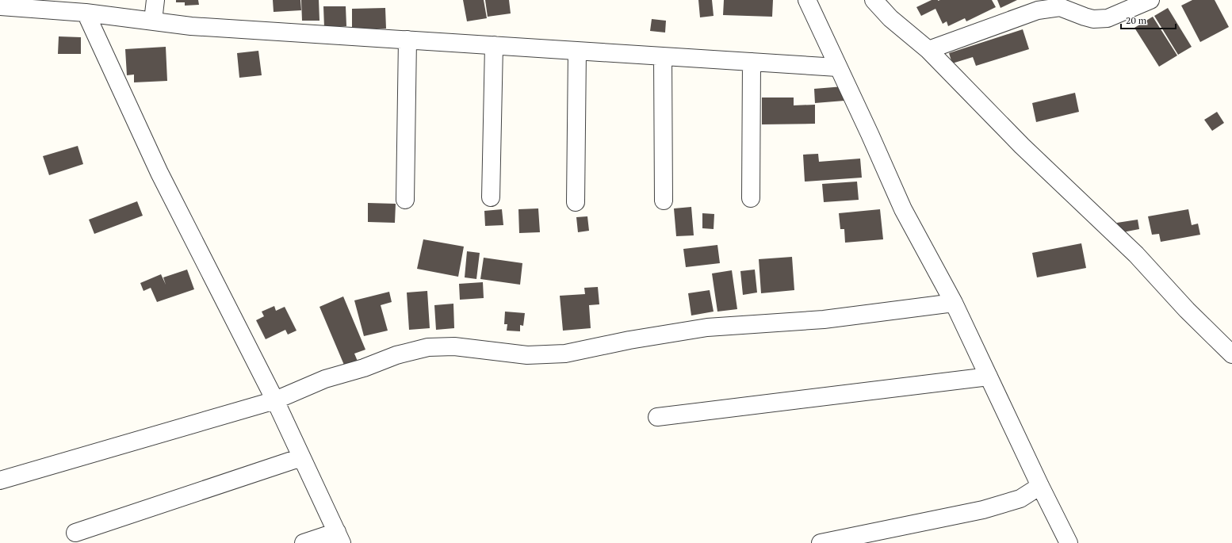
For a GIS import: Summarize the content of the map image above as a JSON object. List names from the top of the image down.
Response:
{
  "scale_bar": "20 m"
}
